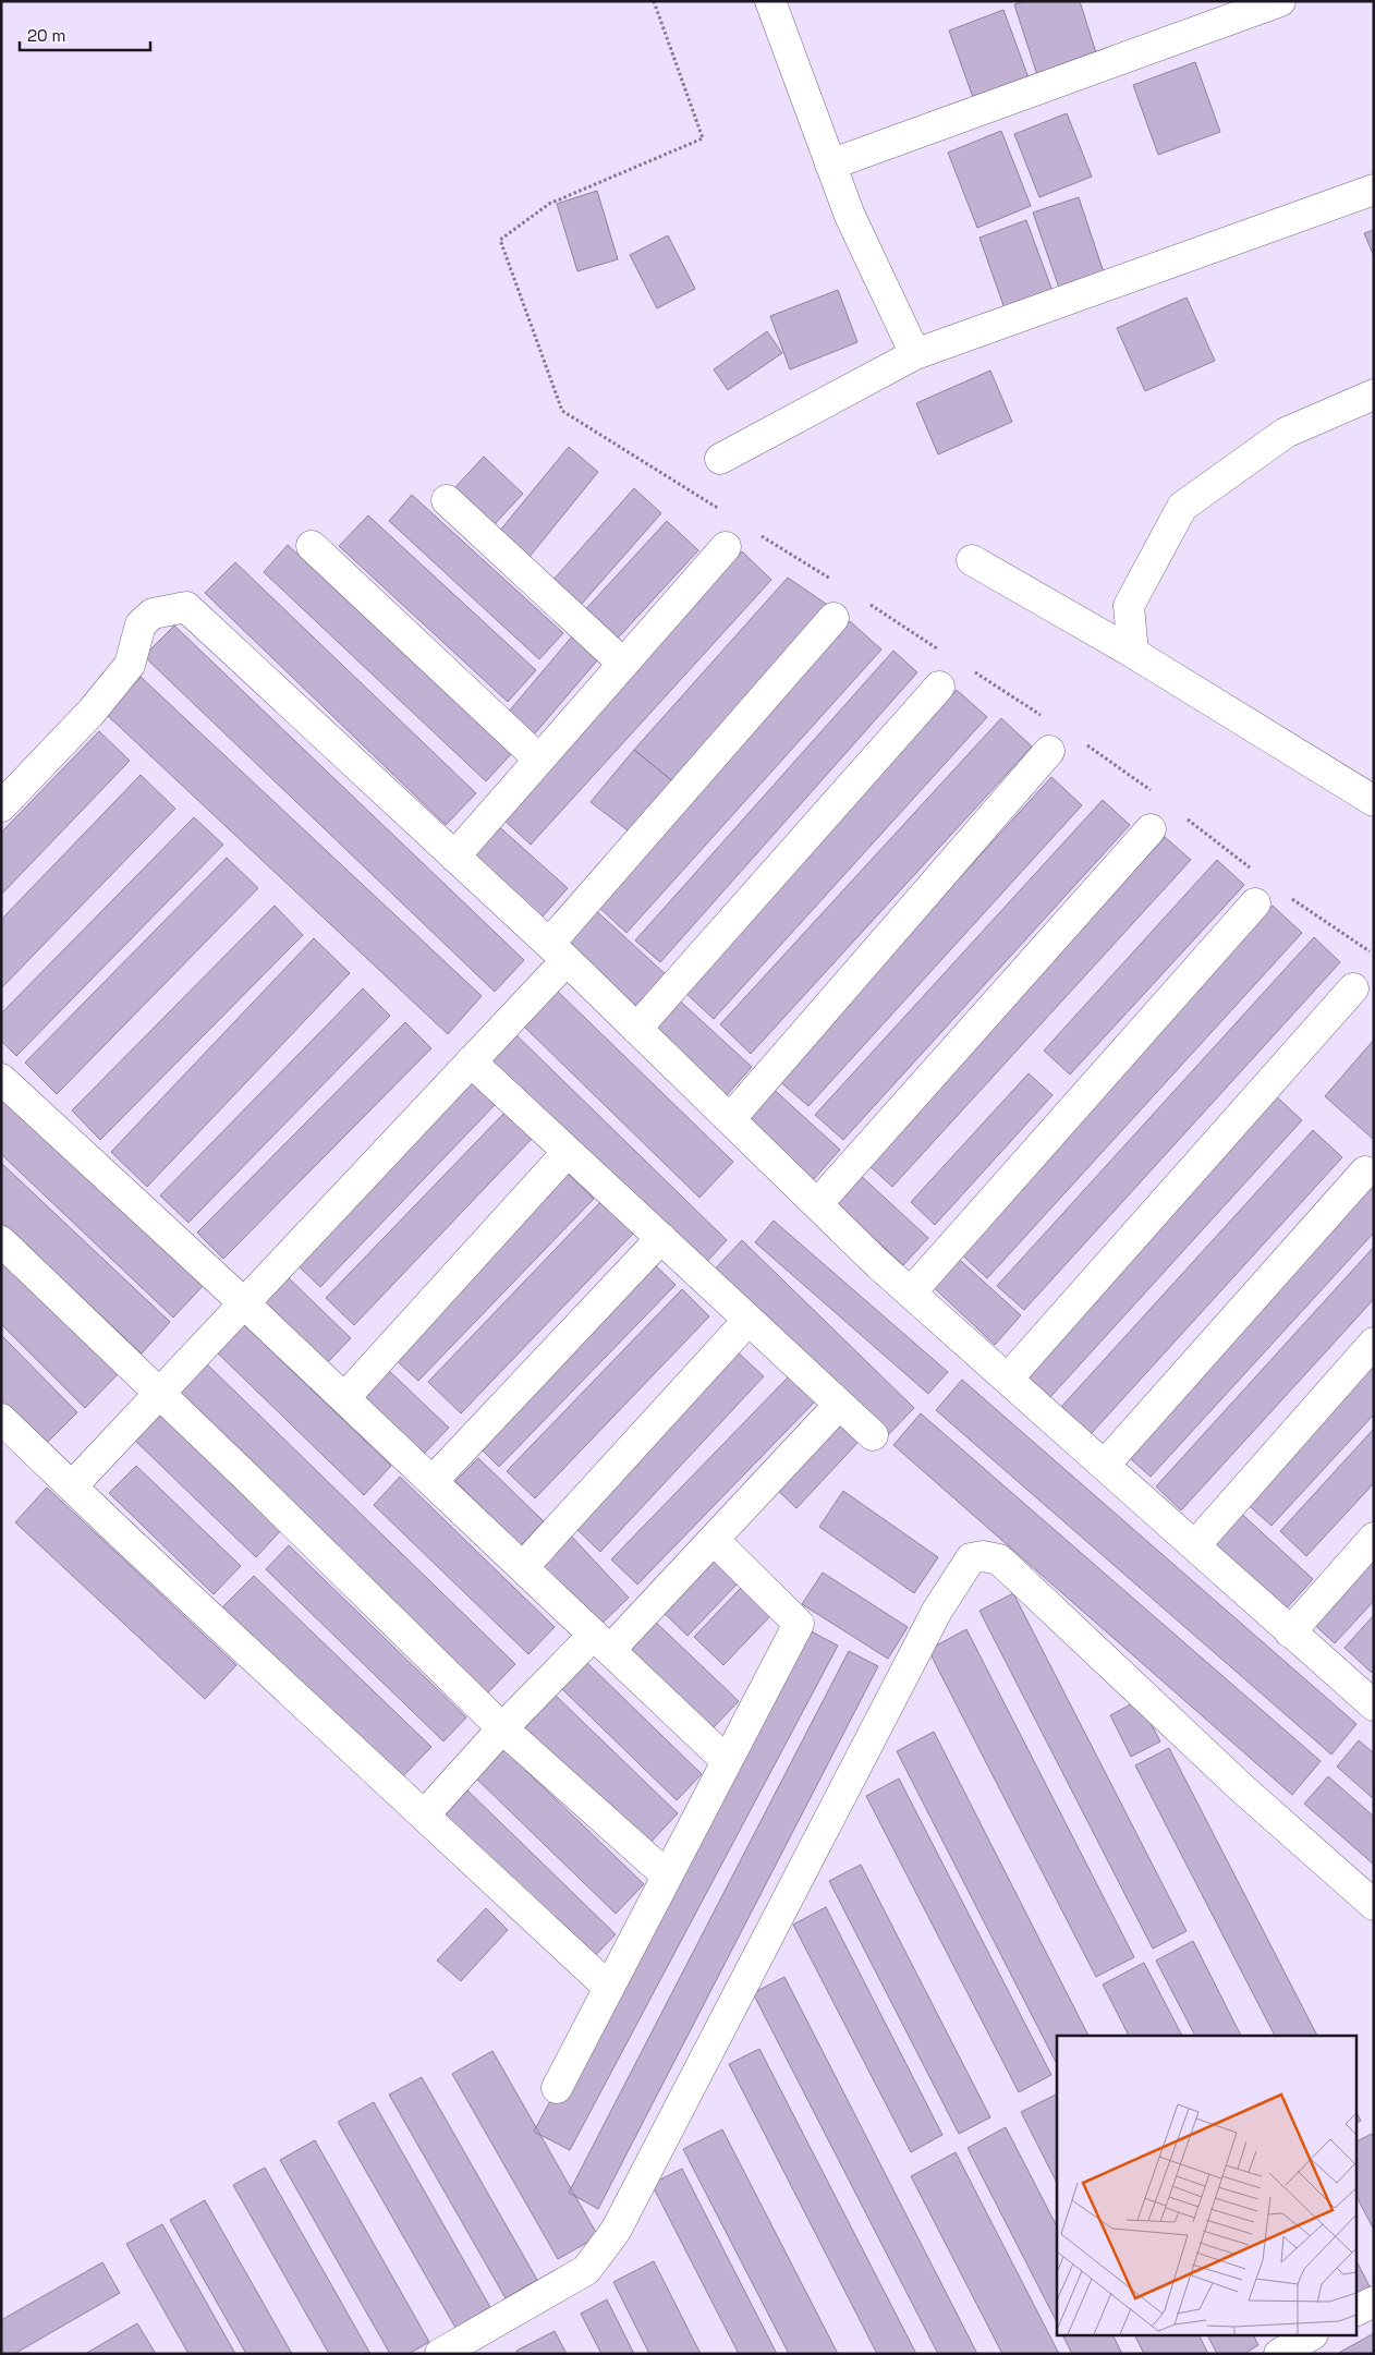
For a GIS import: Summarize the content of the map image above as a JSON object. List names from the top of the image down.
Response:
{
  "scale_bar": "20 m"
}
